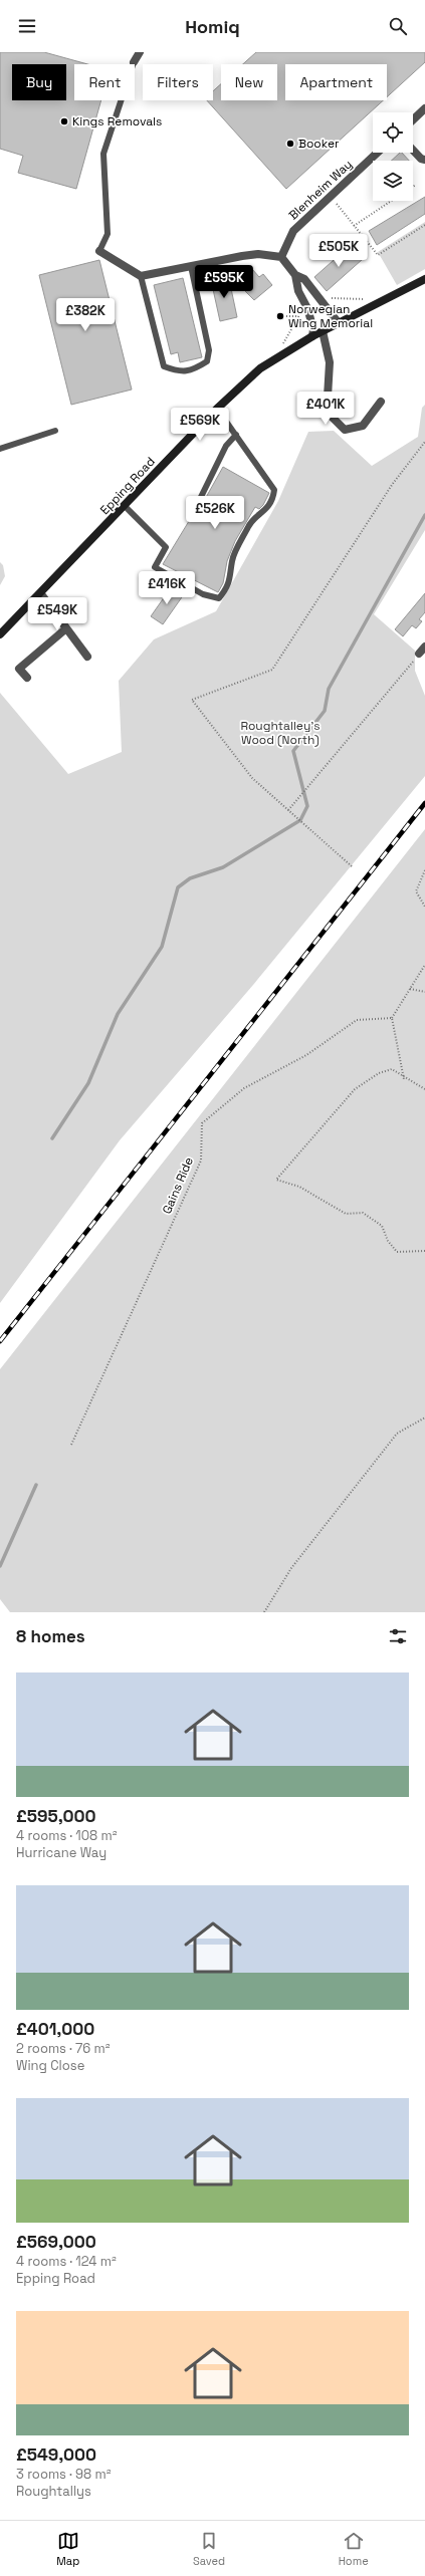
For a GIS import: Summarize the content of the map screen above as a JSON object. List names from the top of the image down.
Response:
{
  "streets": {
    "main road": ["Epping Road"],
    "street": ["Blenheim Way"],
    "path": ["Gains Ride"]
  },
  "parks": ["Roughtalley's Wood (North)"],
  "places": ["Kings Removals", "Booker", "Norwegian Wing Memorial"],
  "page": {
    "header": "Homiq",
    "chip": [
      "Buy",
      "Rent",
      "Filters",
      "New",
      "Apartment"
    ],
    "price": [
      "£505K",
      "£595K",
      "£382K",
      "£401K",
      "£569K",
      "£526K",
      "£416K",
      "£549K"
    ],
    "heading": "8 homes",
    "list": [
      {
        "name": "£595,000",
        "note": "4 rooms · 108 m² · Hurricane Way"
      },
      {
        "name": "£401,000",
        "note": "2 rooms · 76 m² · Wing Close"
      },
      {
        "name": "£569,000",
        "note": "4 rooms · 124 m² · Epping Road"
      },
      {
        "name": "£549,000",
        "note": "3 rooms · 98 m² · Roughtallys"
      }
    ],
    "tabs": ["Map", "Saved", "Home"]
  }
}
